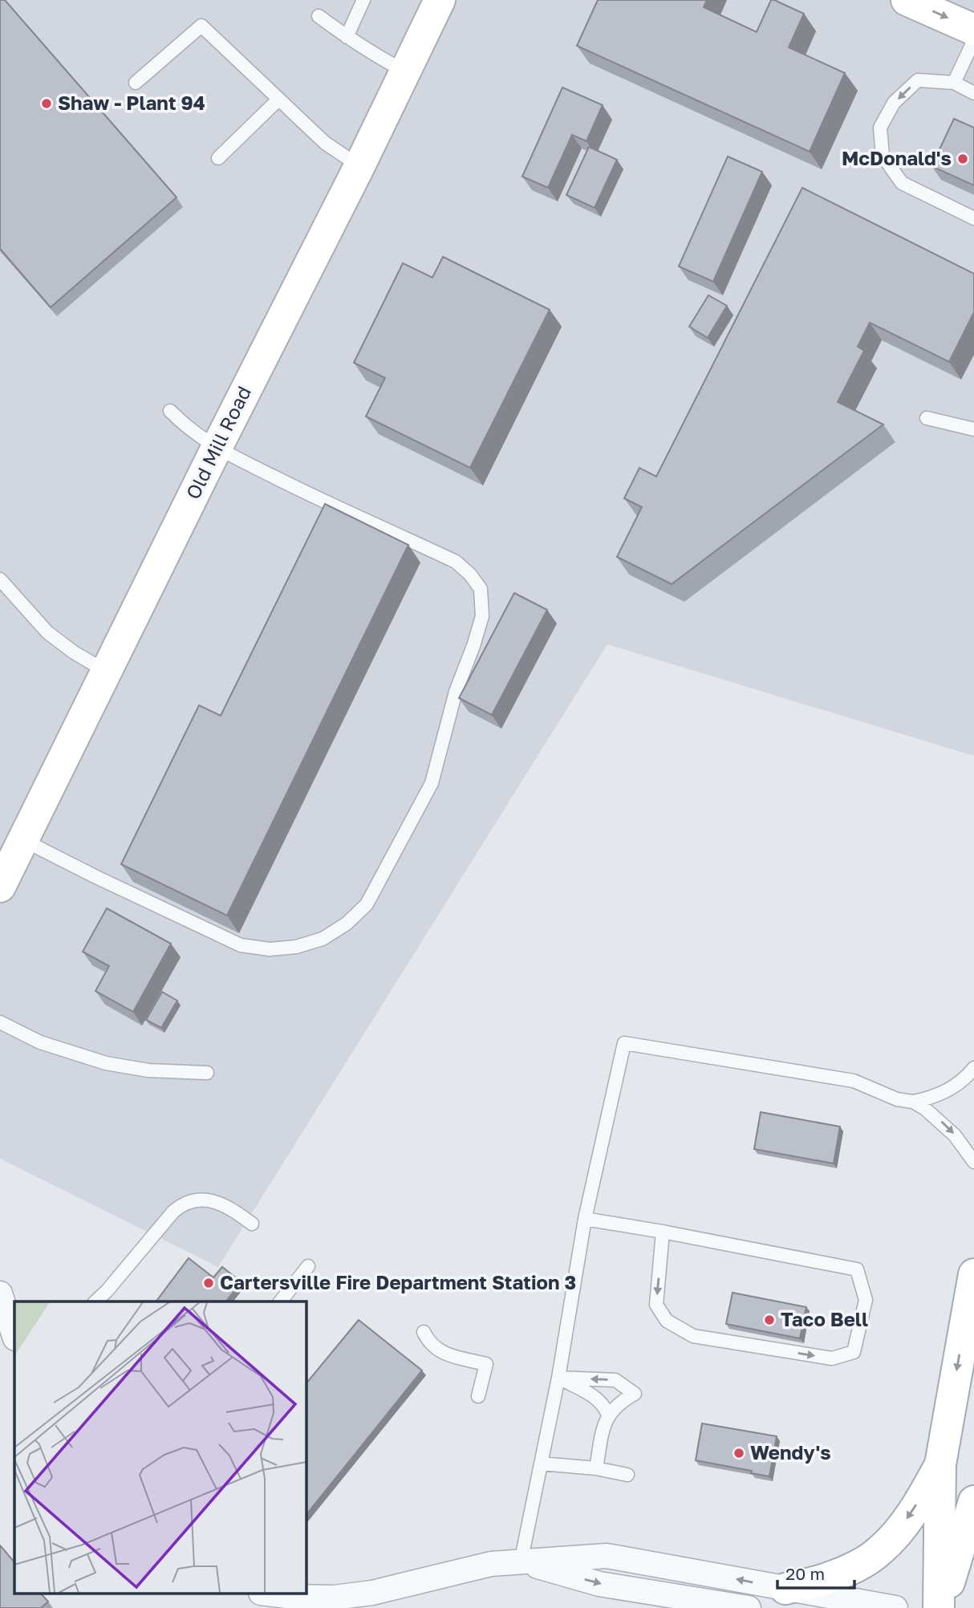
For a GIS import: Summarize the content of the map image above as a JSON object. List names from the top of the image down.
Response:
{
  "streets": {
    "street": ["Old Mill Road"]
  },
  "places": [
    "Shaw - Plant 94",
    "McDonald's",
    "Cartersville Fire Department Station 3",
    "Taco Bell",
    "Wendy's"
  ],
  "scale_bar": "20 m"
}
